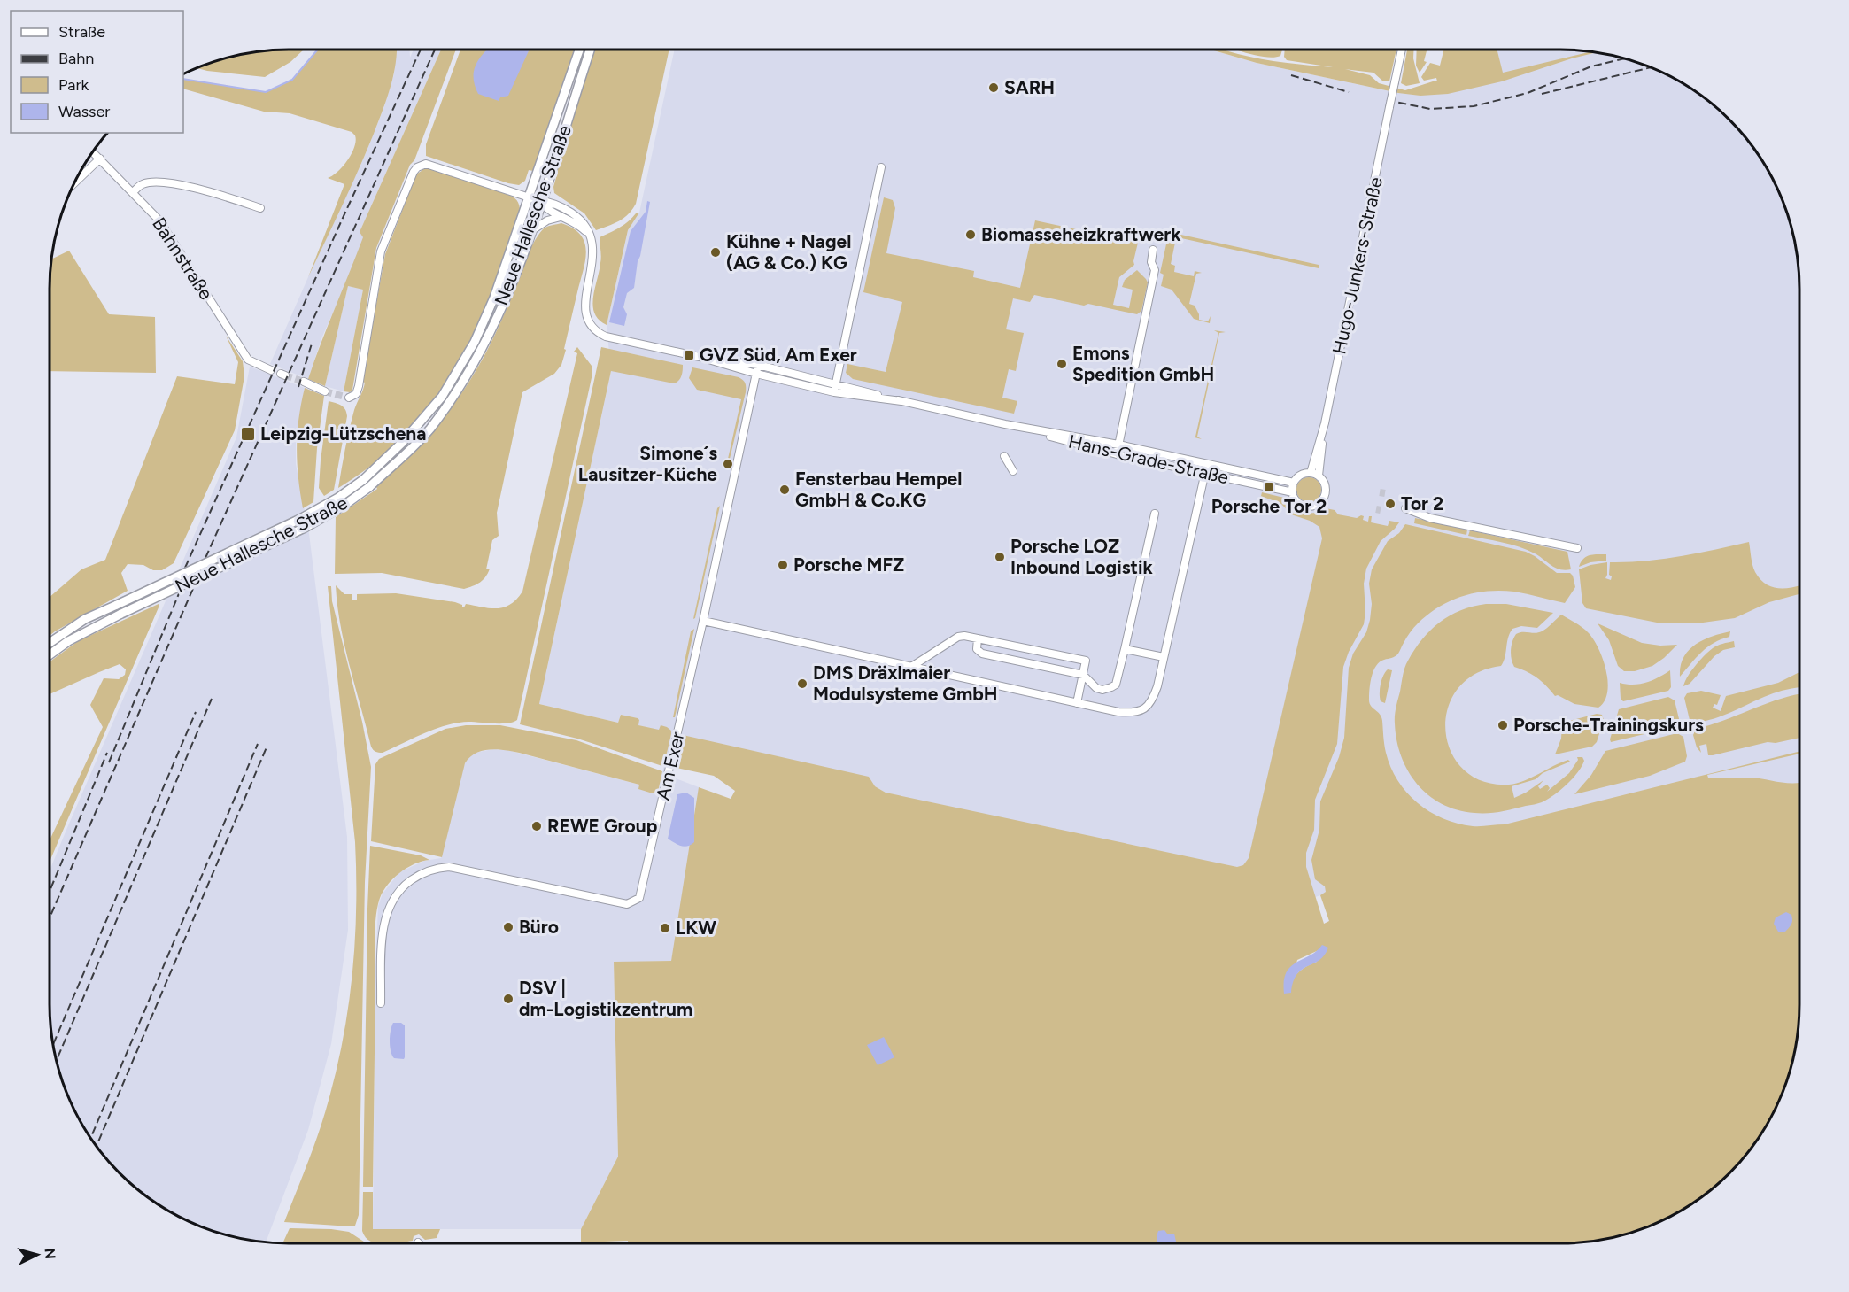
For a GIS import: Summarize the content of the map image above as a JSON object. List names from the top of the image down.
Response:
{
  "streets": {
    "main road": ["Neue Hallesche Straße"],
    "street": [
      "Bahnstraße",
      "Hugo-Junkers-Straße",
      "Hans-Grade-Straße",
      "Am Exer"
    ]
  },
  "crossings": [
    ["Neue Hallesche Straße", "Hans-Grade-Straße"],
    ["Hugo-Junkers-Straße", "Hans-Grade-Straße"],
    ["Hans-Grade-Straße", "Am Exer"]
  ],
  "places": {
    "other": [
      "SARH",
      "Biomasseheizkraftwerk",
      "Kühne + Nagel (AG & Co.) KG",
      "Emons Spedition GmbH",
      "Simone´s Lausitzer-Küche",
      "Fensterbau Hempel GmbH & Co.KG",
      "Tor 2",
      "Porsche LOZ Inbound Logistik",
      "Porsche MFZ",
      "DMS Dräxlmaier Modulsysteme GmbH",
      "Porsche-Trainingskurs",
      "REWE Group",
      "Büro",
      "LKW",
      "DSV | dm-Logistikzentrum"
    ],
    "transit": ["GVZ Süd, Am Exer", "Leipzig-Lützschena", "Porsche Tor 2"]
  },
  "legend": [
    "Straße",
    "Bahn",
    "Park",
    "Wasser"
  ],
  "north": "right"
}
